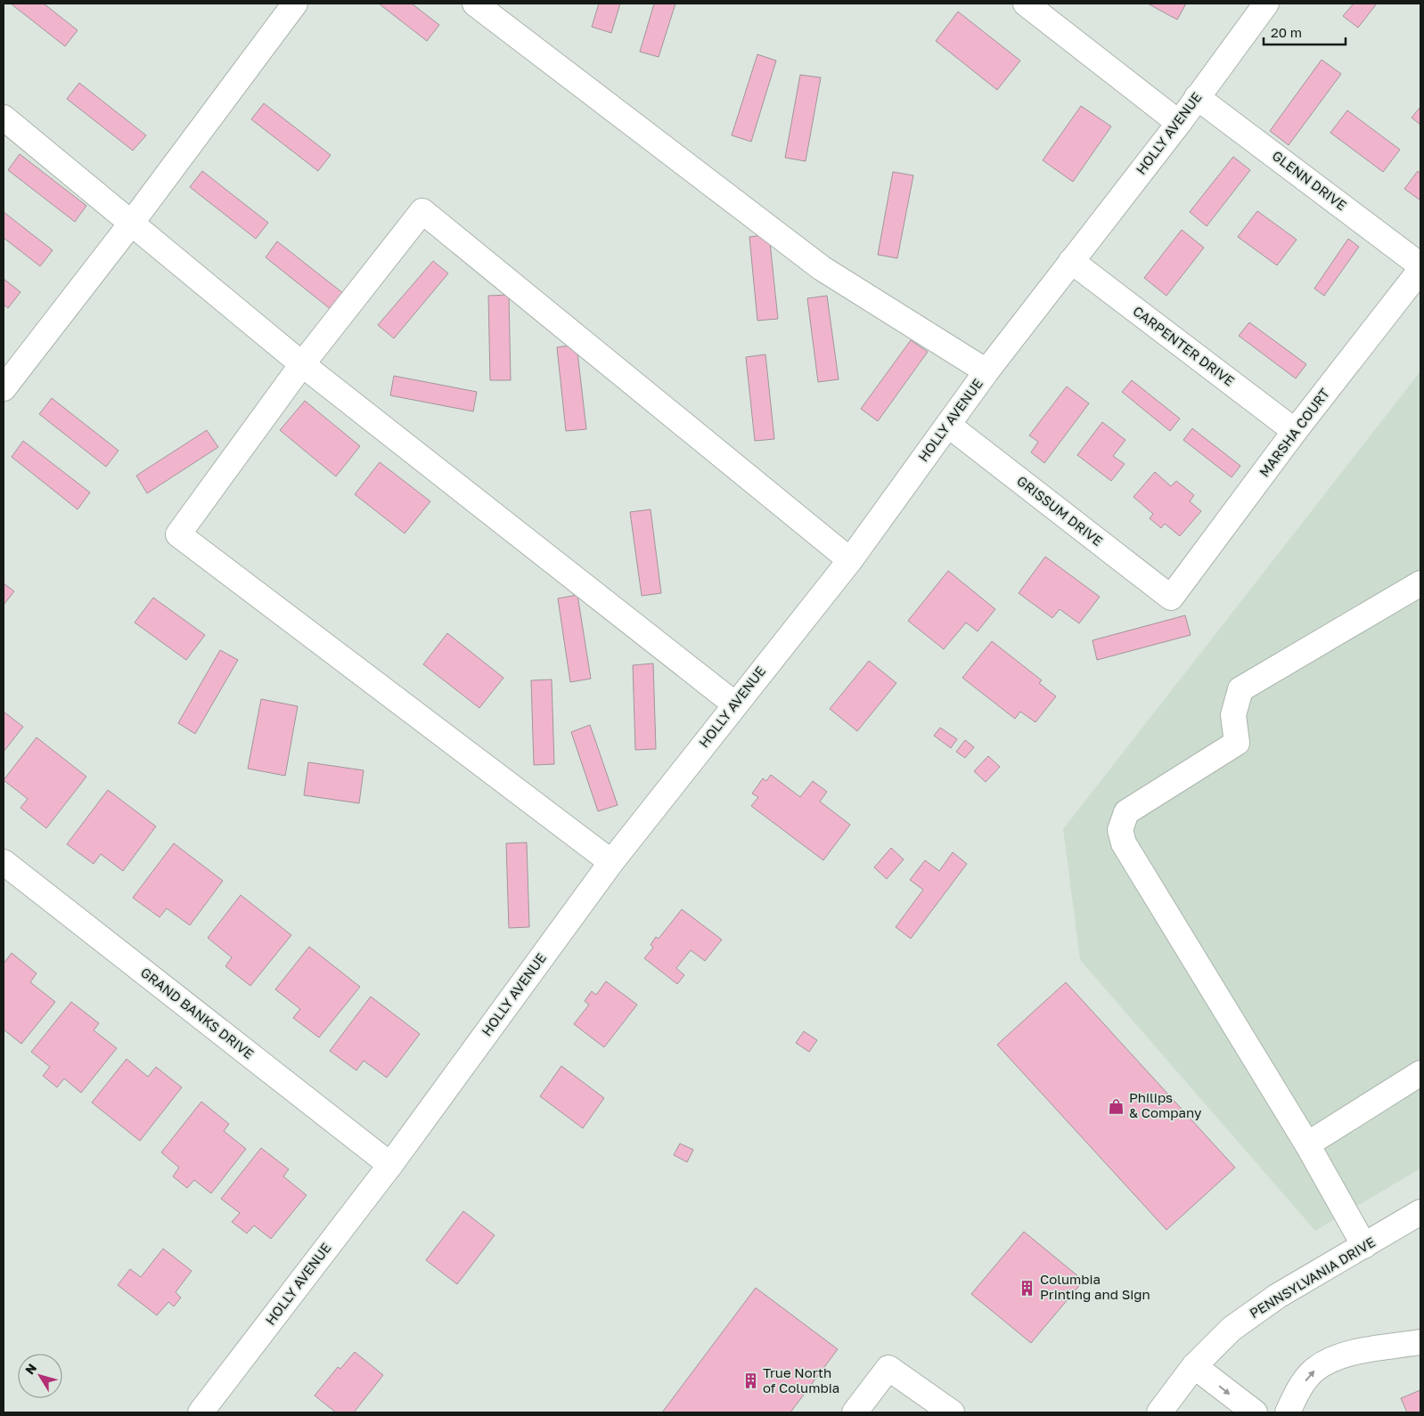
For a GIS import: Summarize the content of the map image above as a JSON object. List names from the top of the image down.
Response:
{
  "streets": {
    "street": [
      "HOLLY AVENUE",
      "GLENN DRIVE",
      "CARPENTER DRIVE",
      "MARSHA COURT",
      "GRISSUM DRIVE",
      "GRAND BANKS DRIVE",
      "PENNSYLVANIA DRIVE"
    ]
  },
  "crossings": [
    ["HOLLY AVENUE", "GLENN DRIVE"],
    ["HOLLY AVENUE", "CARPENTER DRIVE"],
    ["HOLLY AVENUE", "GRISSUM DRIVE"],
    ["HOLLY AVENUE", "GRAND BANKS DRIVE"],
    ["CARPENTER DRIVE", "MARSHA COURT"],
    ["MARSHA COURT", "GRISSUM DRIVE"]
  ],
  "places": {
    "shop": ["Philips & Company"],
    "building": ["Columbia Printing and Sign", "True North of Columbia"]
  },
  "scale_bar": "20 m",
  "north": "top left"
}
